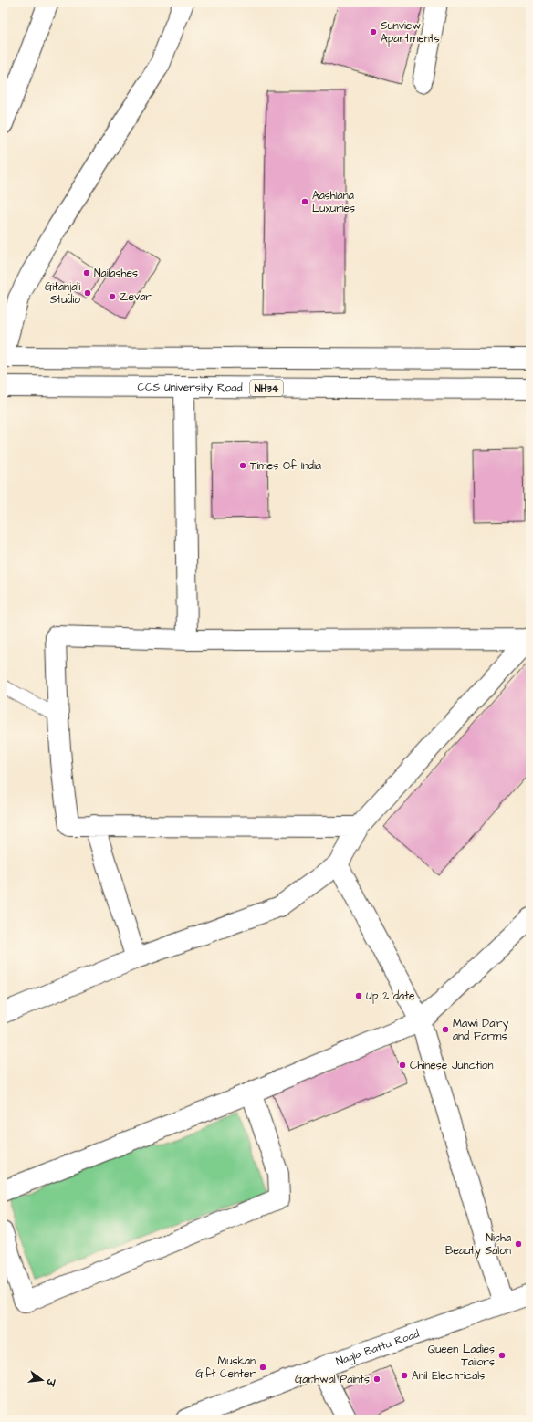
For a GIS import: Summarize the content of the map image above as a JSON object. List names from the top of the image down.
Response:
{
  "streets": {
    "main road": ["CCS University Road", "NH34", "Nagla Battu Road"]
  },
  "places": [
    "Sunview Apartments",
    "Aashiana Luxuries",
    "Nailashes",
    "Gitanjali Studio",
    "Zevar",
    "Times Of India",
    "Up 2 date",
    "Mawi Dairy and Farms",
    "Chinese Junction",
    "Nisha Beauty Salon",
    "Queen Ladies Tailors",
    "Muskan Gift Center",
    "Anil Electricals",
    "Garhwal Paints"
  ],
  "north": "right"
}
